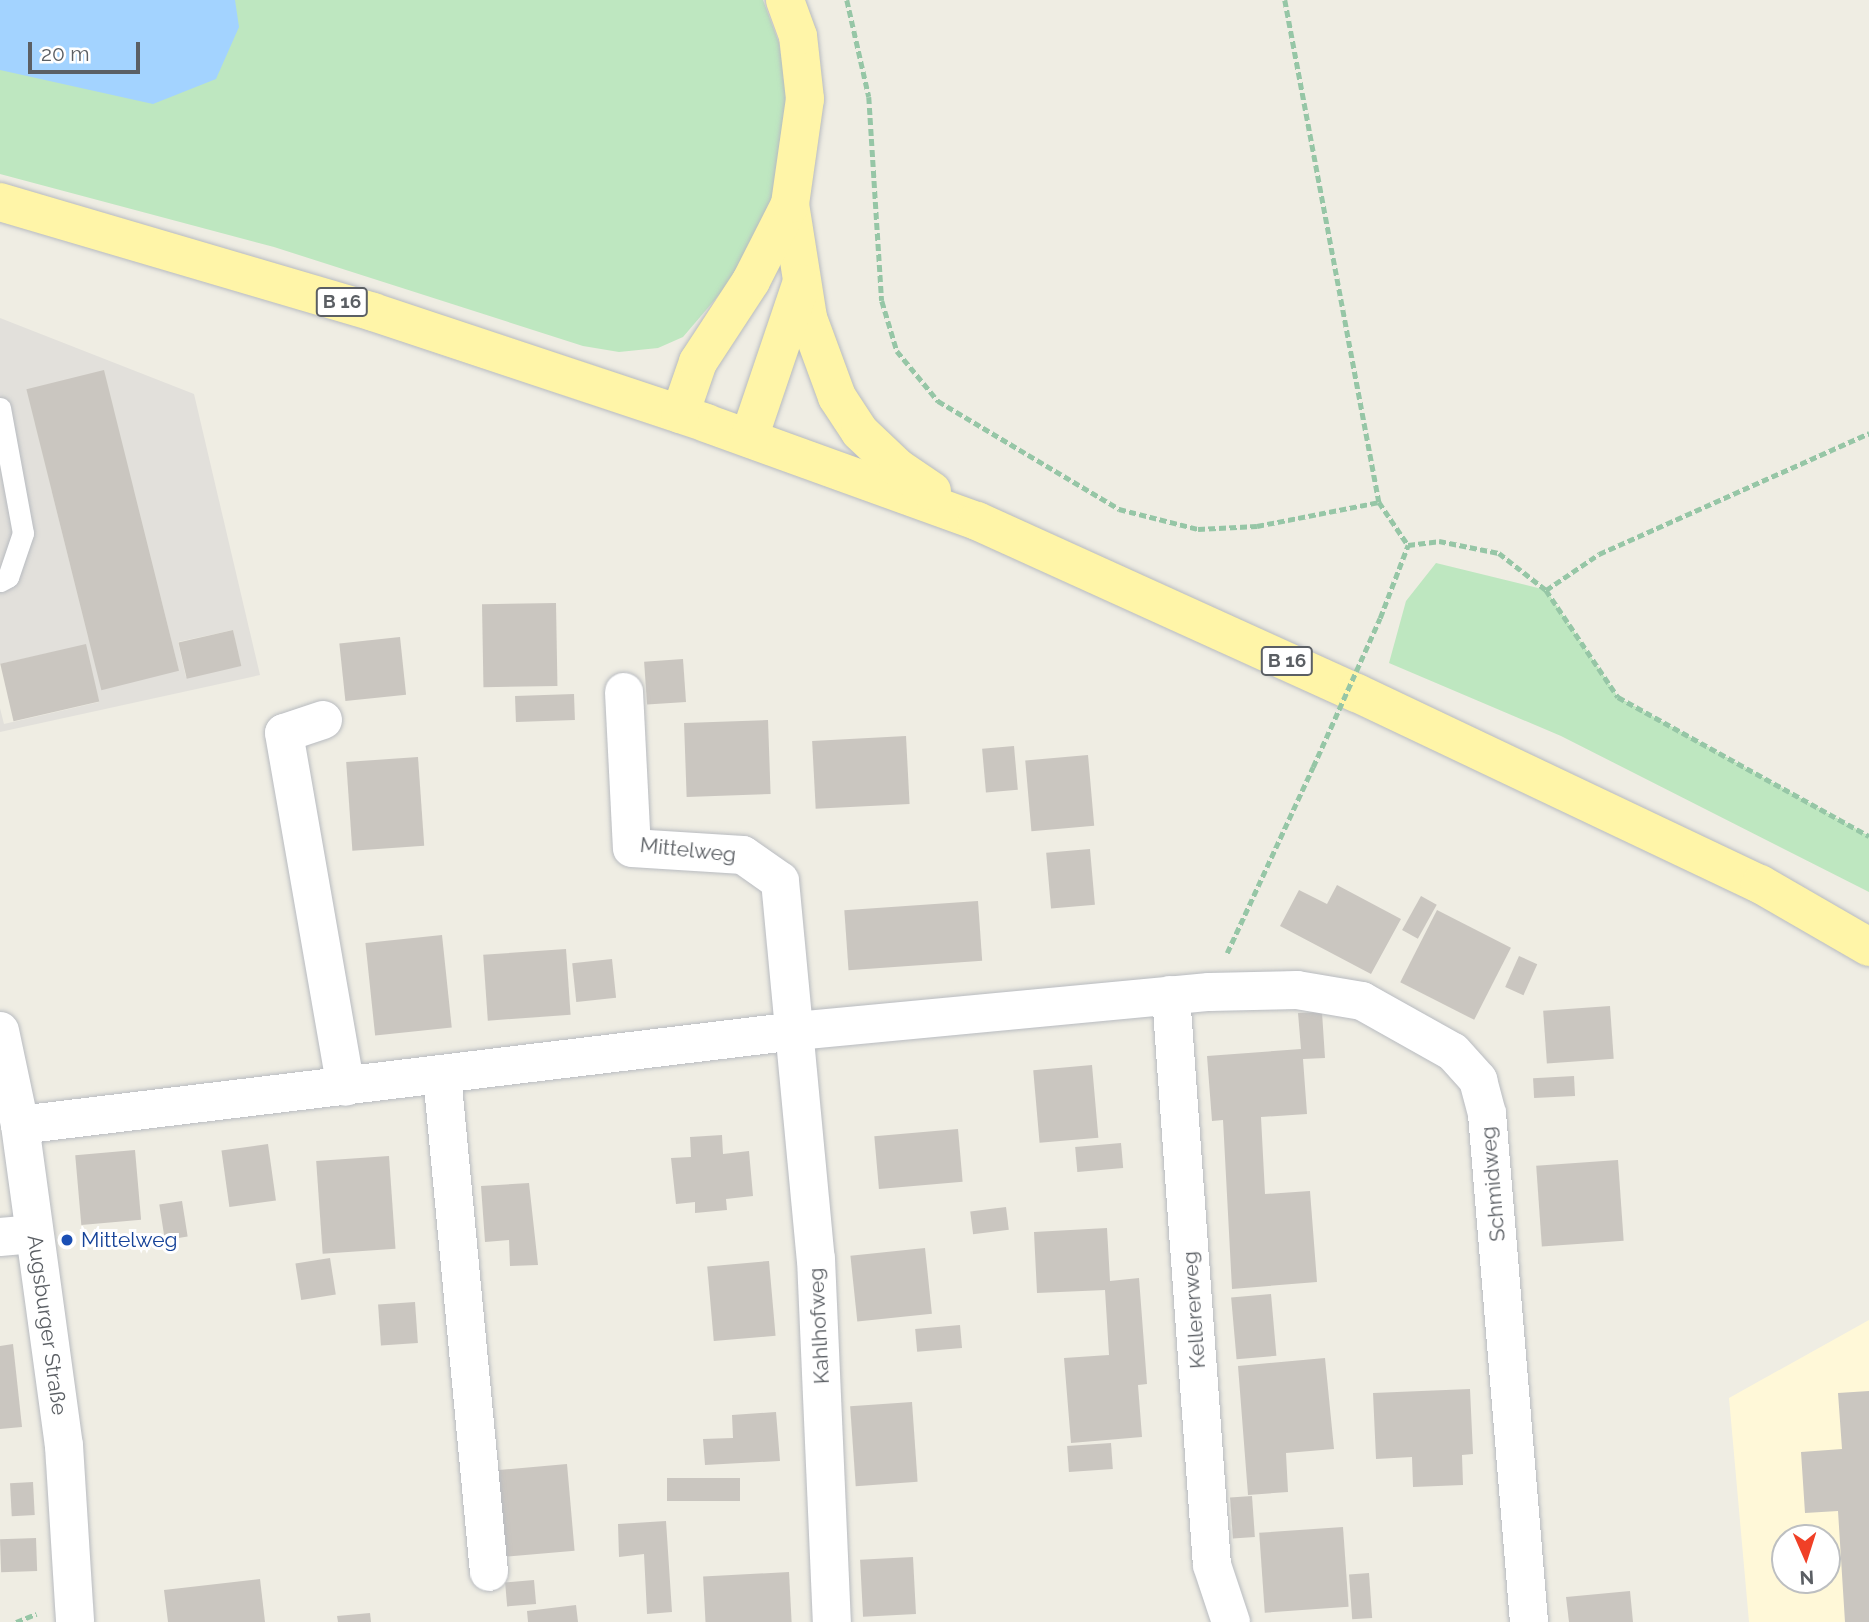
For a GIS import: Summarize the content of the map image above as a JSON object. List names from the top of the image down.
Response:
{
  "streets": {
    "main road": ["B 16"],
    "street": [
      "Mittelweg",
      "Schmidweg",
      "Kellererweg",
      "Augsburger Straße",
      "Kahlhofweg"
    ]
  },
  "crossings": [
    ["Mittelweg", "Kahlhofweg"],
    ["Schmidweg", "Kellererweg"]
  ],
  "places": ["Mittelweg"],
  "scale_bar": "20 m",
  "north": "bottom"
}
